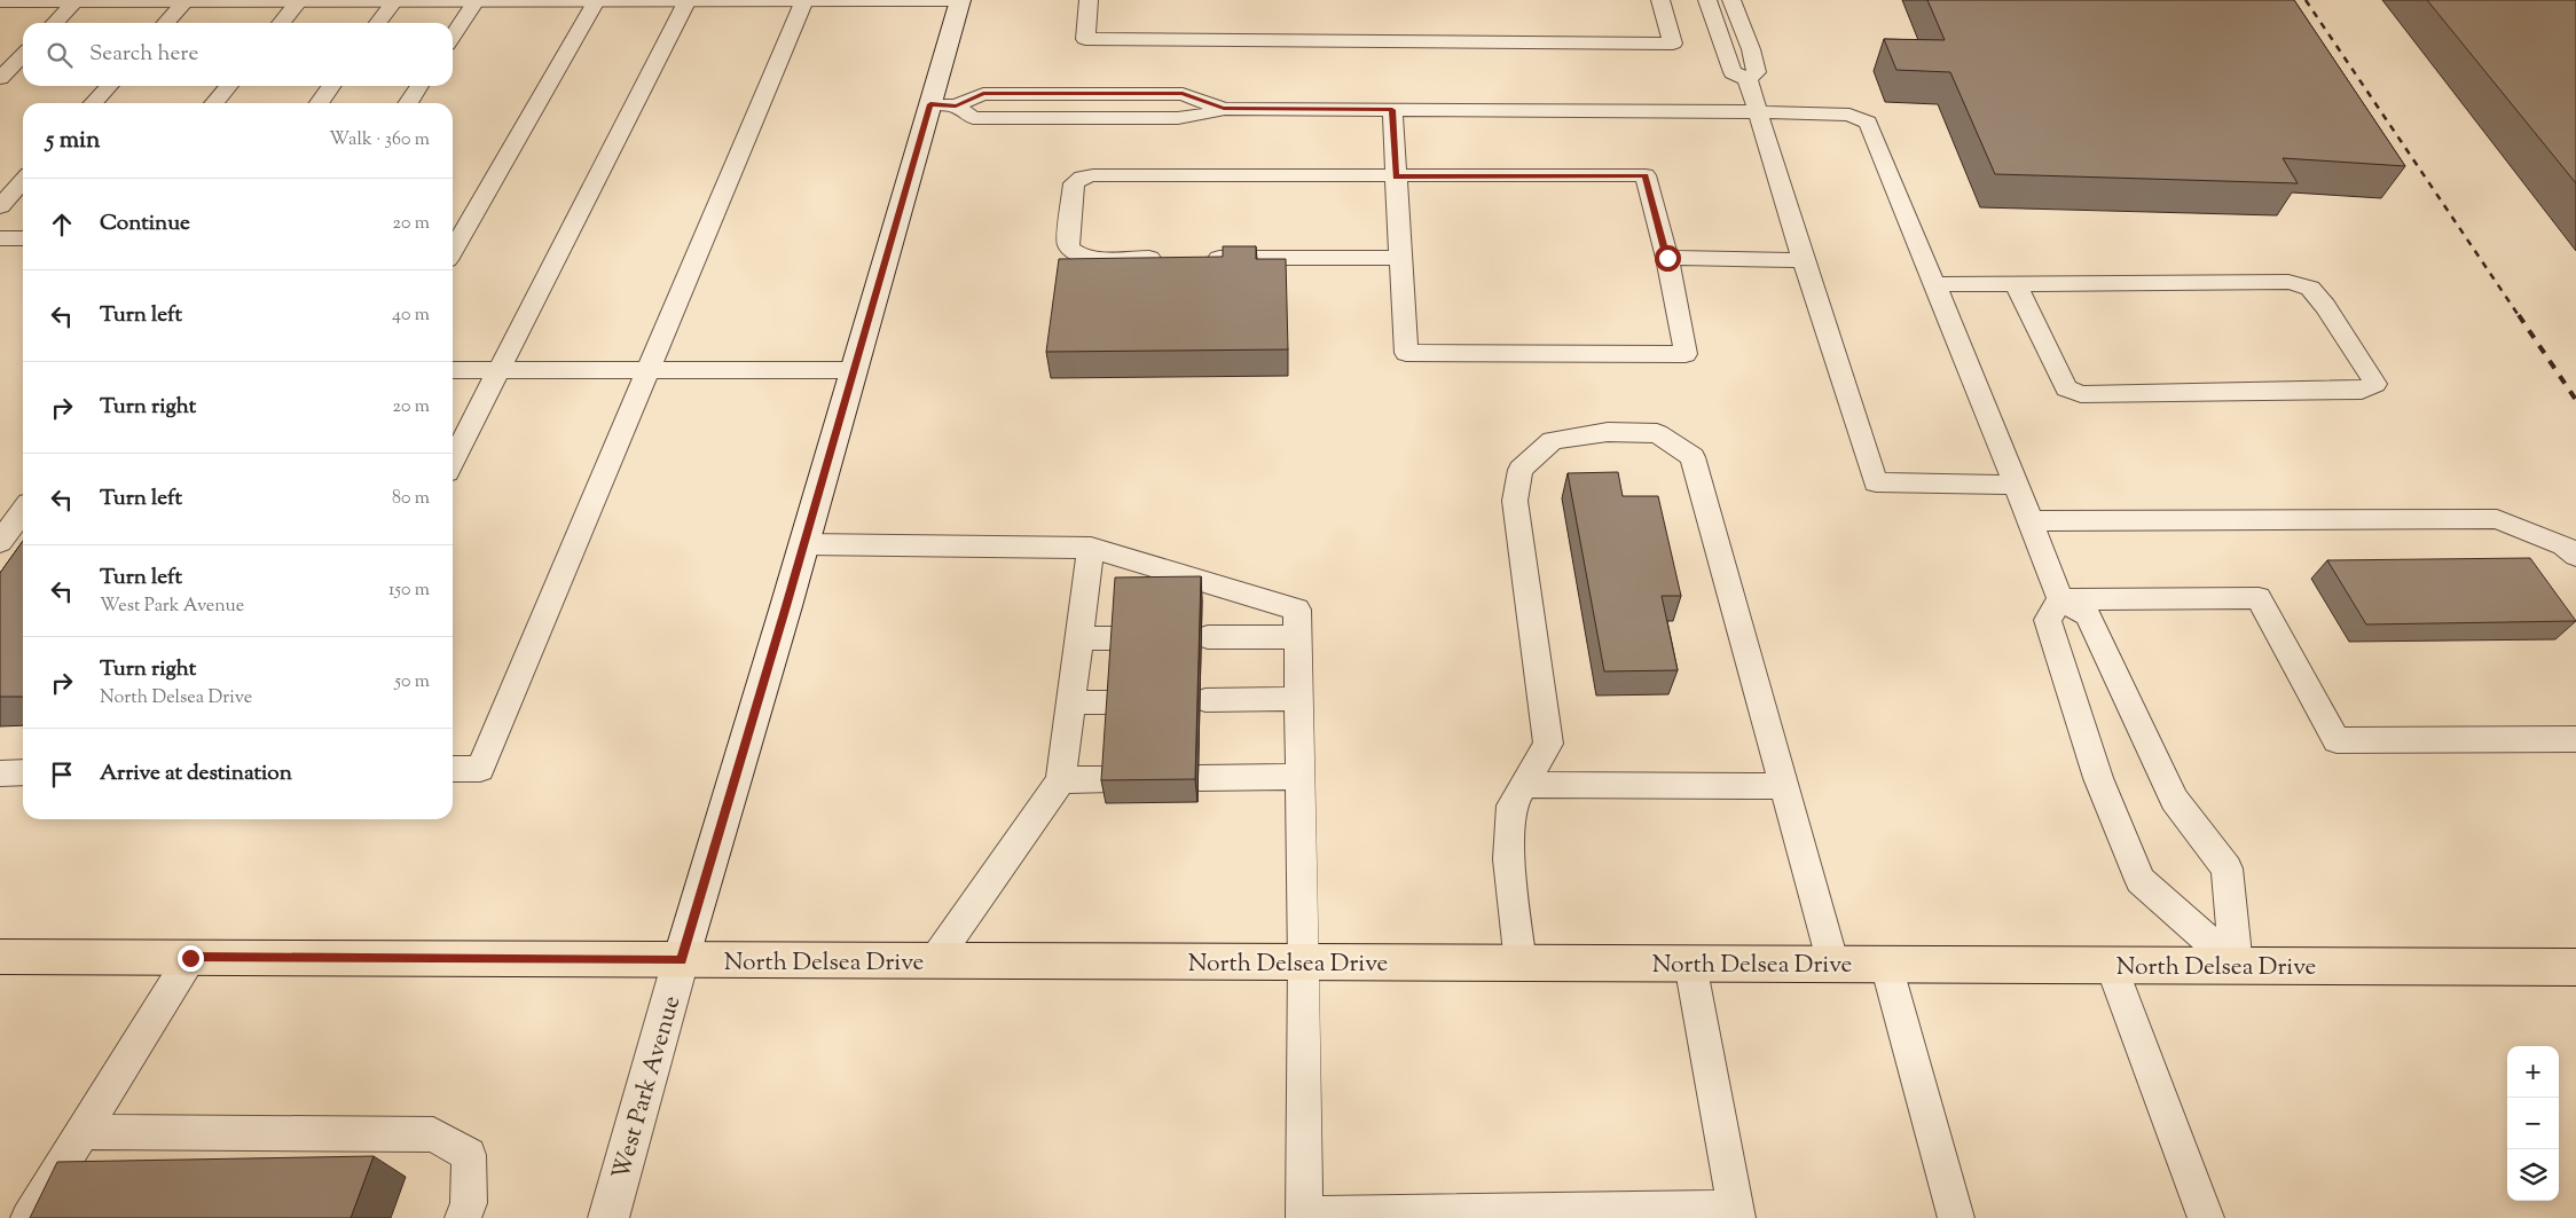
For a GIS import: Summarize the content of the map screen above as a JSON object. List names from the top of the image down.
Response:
{
  "streets": {
    "main road": ["North Delsea Drive"],
    "street": ["West Park Avenue"]
  },
  "crossings": [
    ["North Delsea Drive", "West Park Avenue"]
  ],
  "page": {
    "search": "Search here",
    "heading": ["5 min", "Walk · 360 m"],
    "list": [
      ["Continue", "20 m"],
      ["Turn left", "40 m"],
      ["Turn right", "20 m"],
      ["Turn left", "80 m"],
      ["Turn left", "West Park Avenue", "150 m"],
      ["Turn right", "North Delsea Drive", "50 m"],
      "Arrive at destination"
    ],
    "map_buttons": ["+", "−"]
  }
}
